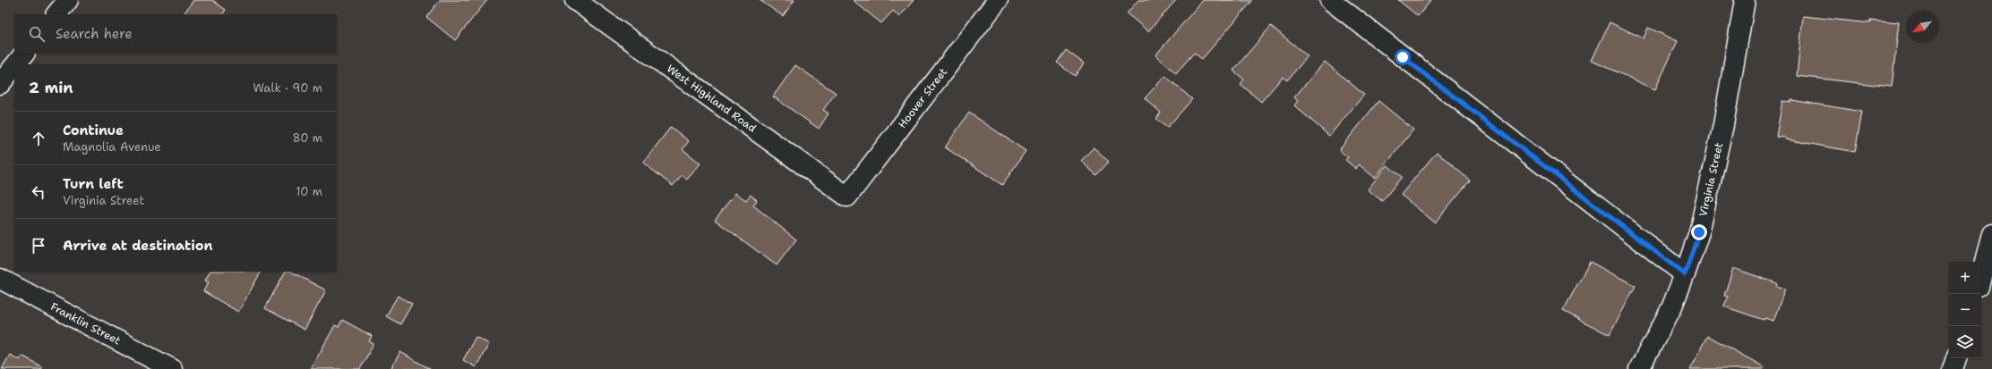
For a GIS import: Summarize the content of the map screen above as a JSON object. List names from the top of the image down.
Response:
{
  "streets": {
    "main road": [
      "West Highland Road",
      "Hoover Street",
      "Virginia Street",
      "Franklin Street"
    ]
  },
  "crossings": [
    ["West Highland Road", "Hoover Street"]
  ],
  "north": "bottom left",
  "page": {
    "search": "Search here",
    "heading": ["2 min", "Walk · 90 m"],
    "list": [
      ["Continue", "Magnolia Avenue", "80 m"],
      ["Turn left", "Virginia Street", "10 m"],
      "Arrive at destination"
    ],
    "map_buttons": ["+", "−"]
  }
}
